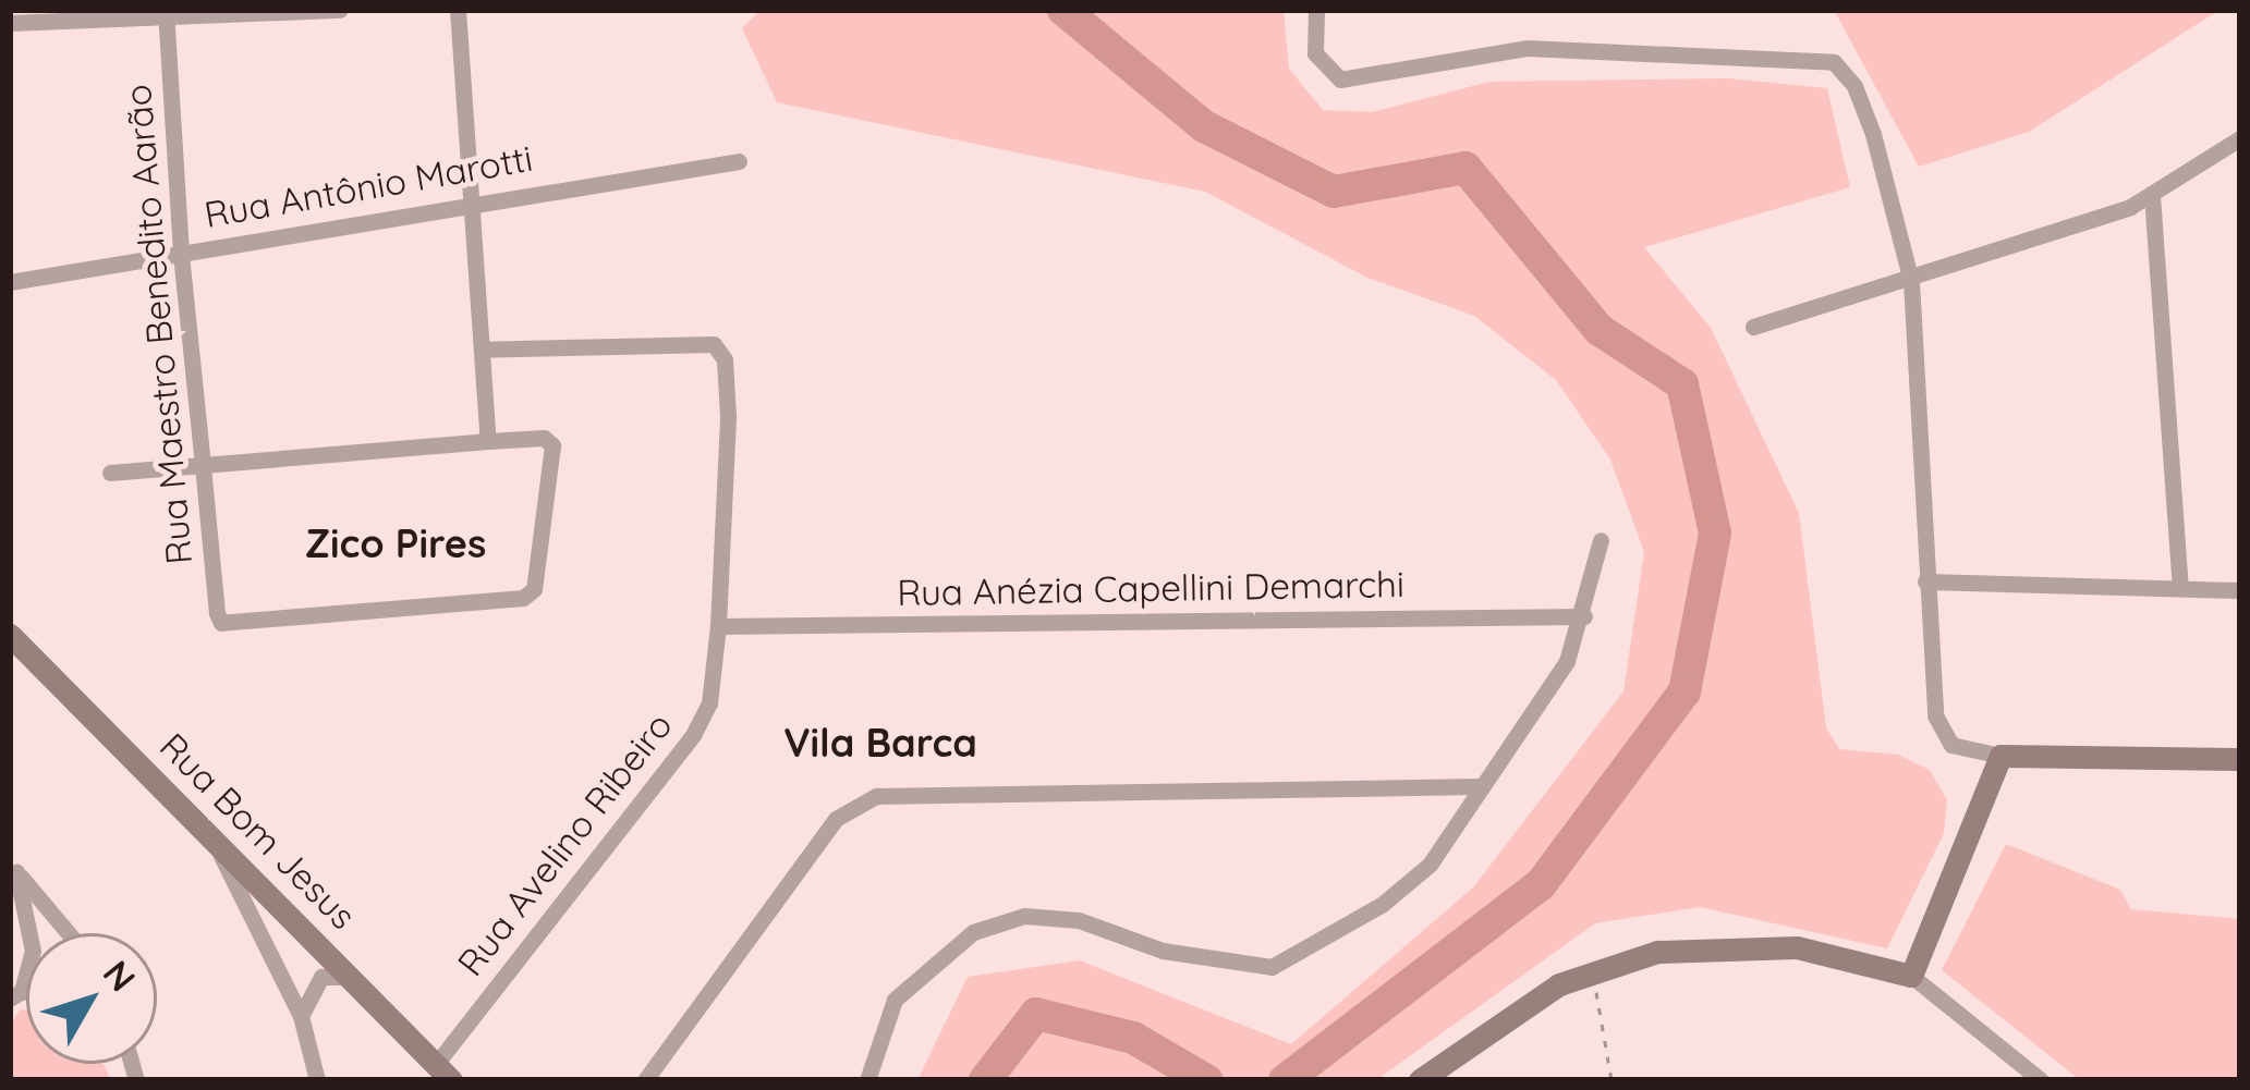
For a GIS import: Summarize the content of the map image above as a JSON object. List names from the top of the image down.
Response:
{
  "streets": {
    "street": [
      "Rua Antônio Marotti",
      "Rua Maestro Benedito Aarão",
      "Rua Anézia Capellini Demarchi",
      "Rua Bom Jesus",
      "Rua Avelino Ribeiro"
    ]
  },
  "crossings": [
    ["Rua Antônio Marotti", "Rua Maestro Benedito Aarão"],
    ["Rua Anézia Capellini Demarchi", "Rua Avelino Ribeiro"],
    ["Rua Bom Jesus", "Rua Avelino Ribeiro"]
  ],
  "districts": ["Zico Pires", "Vila Barca"],
  "north": "top right"
}
